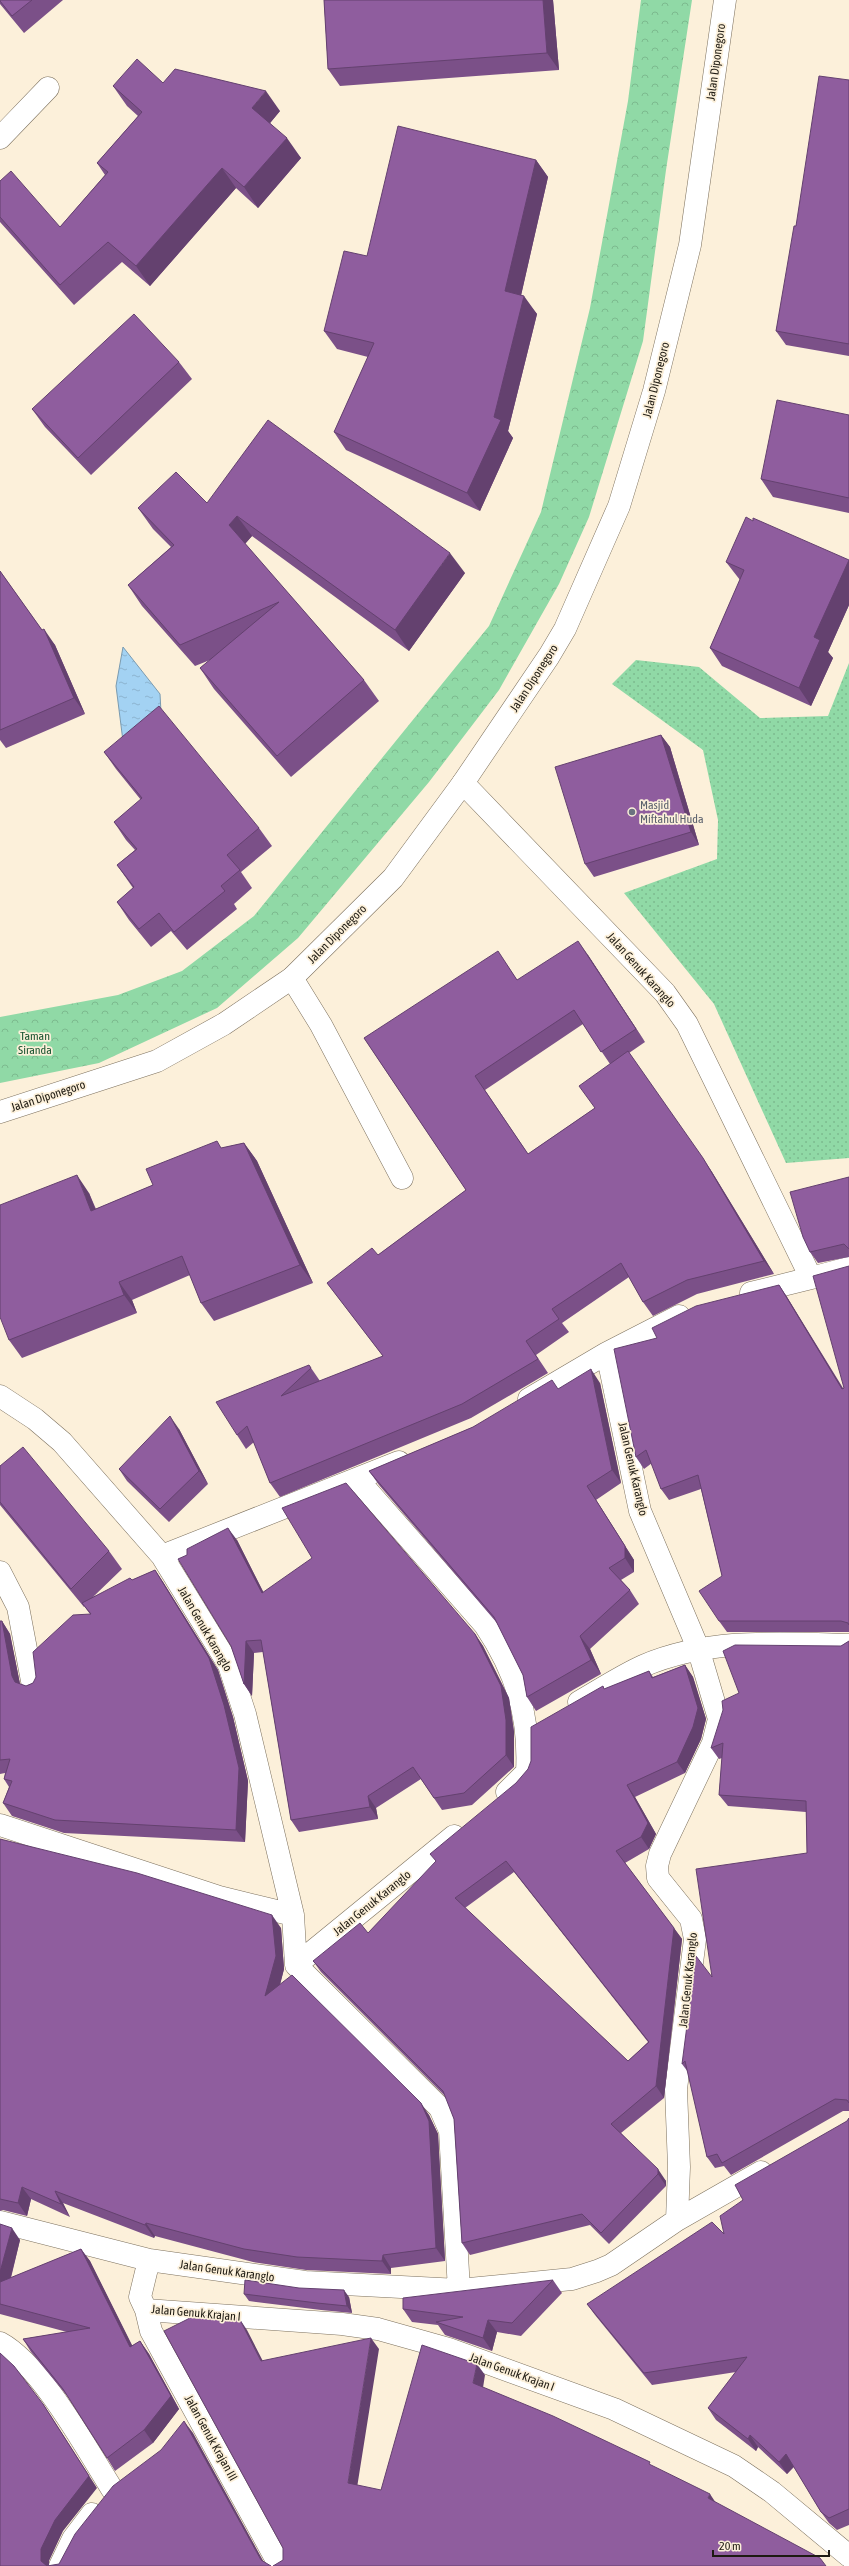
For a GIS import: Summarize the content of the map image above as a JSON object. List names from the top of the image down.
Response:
{
  "streets": {
    "street": [
      "Jalan Diponegoro",
      "Jalan Genuk Karanglo",
      "Jalan Genuk Krajan I",
      "Jalan Genuk Krajan III"
    ]
  },
  "crossings": [
    ["Jalan Diponegoro", "Jalan Genuk Karanglo"],
    ["Jalan Genuk Karanglo", "Jalan Genuk Krajan III"],
    ["Jalan Genuk Krajan I", "Jalan Genuk Krajan III"]
  ],
  "parks": ["Taman Siranda"],
  "places": ["Masjid Miftahul Huda"],
  "scale_bar": "20 m"
}
